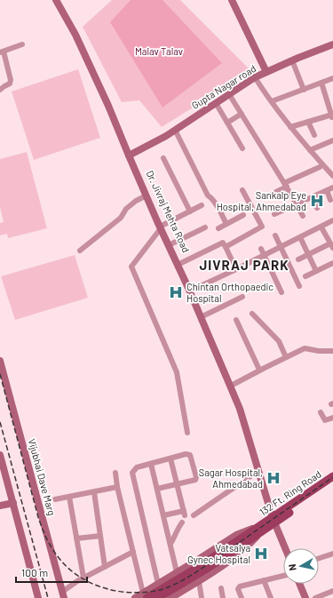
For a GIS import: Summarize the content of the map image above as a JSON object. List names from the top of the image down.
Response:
{
  "streets": {
    "main road": [
      "Gupta Nagar road",
      "Dr. Jivraj Mehta Road",
      "Vijubhai Dave Marg",
      "132 Ft. Ring Road"
    ]
  },
  "crossings": [
    ["Gupta Nagar road", "Dr. Jivraj Mehta Road"],
    ["Dr. Jivraj Mehta Road", "132 Ft. Ring Road"]
  ],
  "districts": ["JIVRAJ PARK"],
  "parks": ["Malav Talav"],
  "places": {
    "hospital": [
      "Sankalp Eye Hospital, Ahmedabad",
      "Chintan Orthopaedic Hospital",
      "Sagar Hospital, Ahmedabad",
      "Vatsalya Gynec Hospital"
    ]
  },
  "scale_bar": "100 m",
  "north": "left"
}
